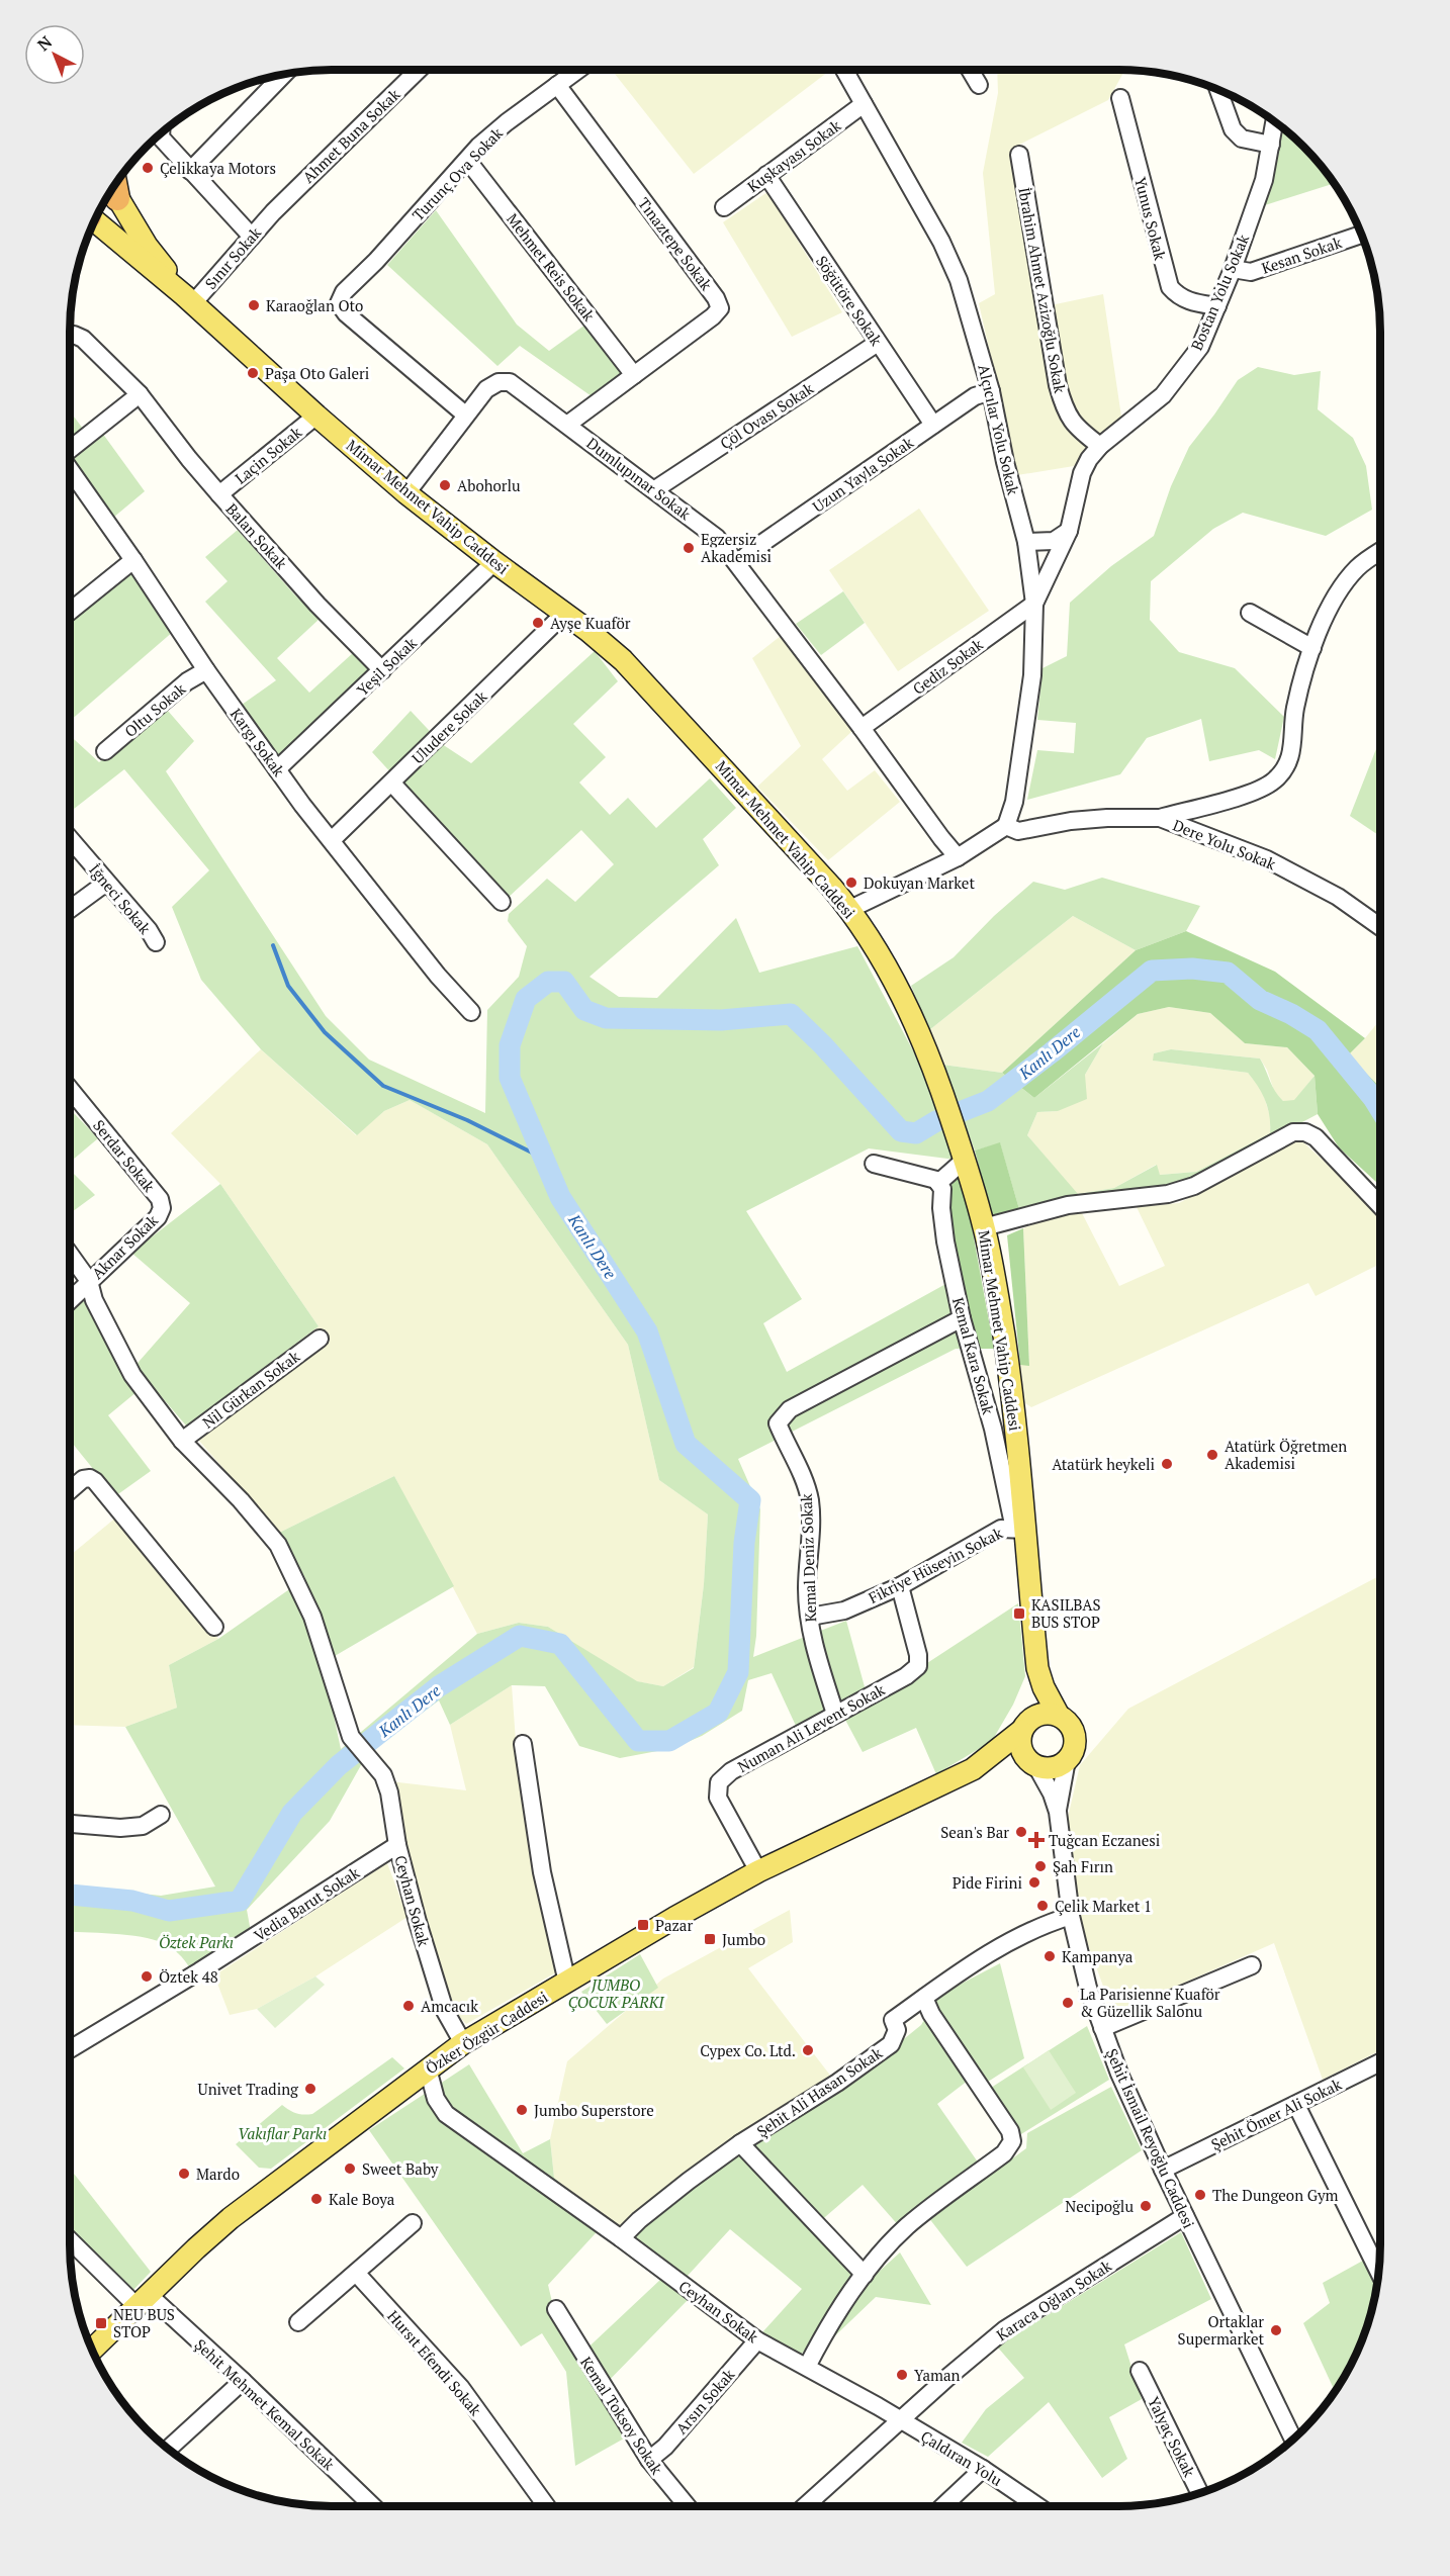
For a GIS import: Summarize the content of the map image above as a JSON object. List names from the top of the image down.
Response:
{
  "streets": {
    "main road": ["Mimar Mehmet Vahip Caddesi", "Özker Özgür Caddesi"],
    "street": [
      "Ahmet Buna Sokak",
      "Kuşkayası Sokak",
      "Turunç Ova Sokak",
      "Yunus Sokak",
      "Tınaztepe Sokak",
      "Kesan Sokak",
      "Sınır Sokak",
      "Mehmet Reis Sokak",
      "İbrahim Ahmet Azizoğlu Sokak",
      "Bostan Yolu Sokak",
      "Söğütöre Sokak",
      "Çöl Ovası Sokak",
      "Alçıcılar Yolu Sokak",
      "Laçin Sokak",
      "Uzun Yayla Sokak",
      "Dumlupınar Sokak",
      "Balan Sokak",
      "Yeşil Sokak",
      "Gediz Sokak",
      "Oltu Sokak",
      "Uludere Sokak",
      "Kargı Sokak",
      "Dere Yolu Sokak",
      "İğneci Sokak",
      "Serdar Sokak",
      "Aknar Sokak",
      "Kemal Kara Sokak",
      "Nil Gürkan Sokak",
      "Kemal Deniz Sokak",
      "Fikriye Hüseyin Sokak",
      "Numan Ali Levent Sokak",
      "Ceyhan Sokak",
      "Vedia Barut Sokak",
      "Şehit Ali Hasan Sokak",
      "Şehit Ömer Ali Sokak",
      "Şehit İsmail Reyoğlu Caddesi",
      "Karaca Oğlan Sokak",
      "Hursıt Efendi Sokak",
      "Arsın Sokak",
      "Şehit Mehmet Kemal Sokak",
      "Kemal Toksoy Sokak",
      "Yalyaç Sokak",
      "Çaldıran Yolu"
    ]
  },
  "crossings": [
    ["Ahmet Buna Sokak", "Sınır Sokak"],
    ["Kuşkayası Sokak", "Söğütöre Sokak"],
    ["Kuşkayası Sokak", "Alçıcılar Yolu Sokak"],
    ["Turunç Ova Sokak", "Tınaztepe Sokak"],
    ["Turunç Ova Sokak", "Mehmet Reis Sokak"],
    ["Turunç Ova Sokak", "Dumlupınar Sokak"],
    ["Yunus Sokak", "Bostan Yolu Sokak"],
    ["Tınaztepe Sokak", "Mehmet Reis Sokak"],
    ["Tınaztepe Sokak", "Dumlupınar Sokak"],
    ["Kesan Sokak", "Bostan Yolu Sokak"],
    ["Sınır Sokak", "Mimar Mehmet Vahip Caddesi"],
    ["İbrahim Ahmet Azizoğlu Sokak", "Bostan Yolu Sokak"],
    ["Bostan Yolu Sokak", "Alçıcılar Yolu Sokak"],
    ["Bostan Yolu Sokak", "Gediz Sokak"],
    ["Söğütöre Sokak", "Çöl Ovası Sokak"],
    ["Söğütöre Sokak", "Uzun Yayla Sokak"],
    ["Çöl Ovası Sokak", "Dumlupınar Sokak"],
    ["Alçıcılar Yolu Sokak", "Uzun Yayla Sokak"],
    ["Alçıcılar Yolu Sokak", "Gediz Sokak"],
    ["Alçıcılar Yolu Sokak", "Dere Yolu Sokak"],
    ["Laçin Sokak", "Mimar Mehmet Vahip Caddesi"],
    ["Laçin Sokak", "Balan Sokak"],
    ["Uzun Yayla Sokak", "Dumlupınar Sokak"],
    ["Dumlupınar Sokak", "Gediz Sokak"],
    ["Mimar Mehmet Vahip Caddesi", "Yeşil Sokak"],
    ["Mimar Mehmet Vahip Caddesi", "Uludere Sokak"],
    ["Mimar Mehmet Vahip Caddesi", "Kemal Kara Sokak"],
    ["Mimar Mehmet Vahip Caddesi", "Fikriye Hüseyin Sokak"],
    ["Mimar Mehmet Vahip Caddesi", "Özker Özgür Caddesi"],
    ["Mimar Mehmet Vahip Caddesi", "Şehit İsmail Reyoğlu Caddesi"],
    ["Balan Sokak", "Yeşil Sokak"],
    ["Yeşil Sokak", "Kargı Sokak"],
    ["Oltu Sokak", "Kargı Sokak"],
    ["Uludere Sokak", "Kargı Sokak"],
    ["Serdar Sokak", "Aknar Sokak"],
    ["Kemal Kara Sokak", "Kemal Deniz Sokak"],
    ["Kemal Kara Sokak", "Fikriye Hüseyin Sokak"],
    ["Nil Gürkan Sokak", "Ceyhan Sokak"],
    ["Kemal Deniz Sokak", "Fikriye Hüseyin Sokak"],
    ["Kemal Deniz Sokak", "Numan Ali Levent Sokak"],
    ["Fikriye Hüseyin Sokak", "Numan Ali Levent Sokak"],
    ["Numan Ali Levent Sokak", "Özker Özgür Caddesi"],
    ["Ceyhan Sokak", "Vedia Barut Sokak"],
    ["Ceyhan Sokak", "Özker Özgür Caddesi"],
    ["Ceyhan Sokak", "Şehit Ali Hasan Sokak"],
    ["Ceyhan Sokak", "Karaca Oğlan Sokak"],
    ["Ceyhan Sokak", "Arsın Sokak"],
    ["Ceyhan Sokak", "Çaldıran Yolu"],
    ["Özker Özgür Caddesi", "Şehit İsmail Reyoğlu Caddesi"],
    ["Özker Özgür Caddesi", "Şehit Mehmet Kemal Sokak"],
    ["Şehit Ali Hasan Sokak", "Şehit İsmail Reyoğlu Caddesi"],
    ["Şehit Ömer Ali Sokak", "Şehit İsmail Reyoğlu Caddesi"],
    ["Şehit İsmail Reyoğlu Caddesi", "Karaca Oğlan Sokak"],
    ["Karaca Oğlan Sokak", "Çaldıran Yolu"],
    ["Arsın Sokak", "Kemal Toksoy Sokak"]
  ],
  "water": ["Kanlı Dere"],
  "parks": ["Öztek Parkı", "JUMBO ÇOCUK PARKI", "Vakıflar Parkı"],
  "places": {
    "other": [
      "Çelikkaya Motors",
      "Karaoğlan Oto",
      "Paşa Oto Galeri",
      "Abohorlu",
      "Egzersiz Akademisi",
      "Ayşe Kuaför",
      "Dokuyan Market",
      "Atatürk Öğretmen Akademisi",
      "Atatürk heykeli",
      "Sean's Bar",
      "Şah Fırın",
      "Pide Firini",
      "Çelik Market 1",
      "Kampanya",
      "Öztek 48",
      "La Parisienne Kuaför & Güzellik Salonu",
      "Amcacık",
      "Cypex Co. Ltd.",
      "Univet Trading",
      "Jumbo Superstore",
      "Sweet Baby",
      "Mardo",
      "The Dungeon Gym",
      "Kale Boya",
      "Necipoğlu",
      "Ortaklar Supermarket",
      "Yaman"
    ],
    "transit": [
      "KASILBAS BUS STOP",
      "Pazar",
      "Jumbo",
      "NEU BUS STOP"
    ],
    "health": ["Tuğcan Eczanesi"]
  },
  "north": "top left"
}
